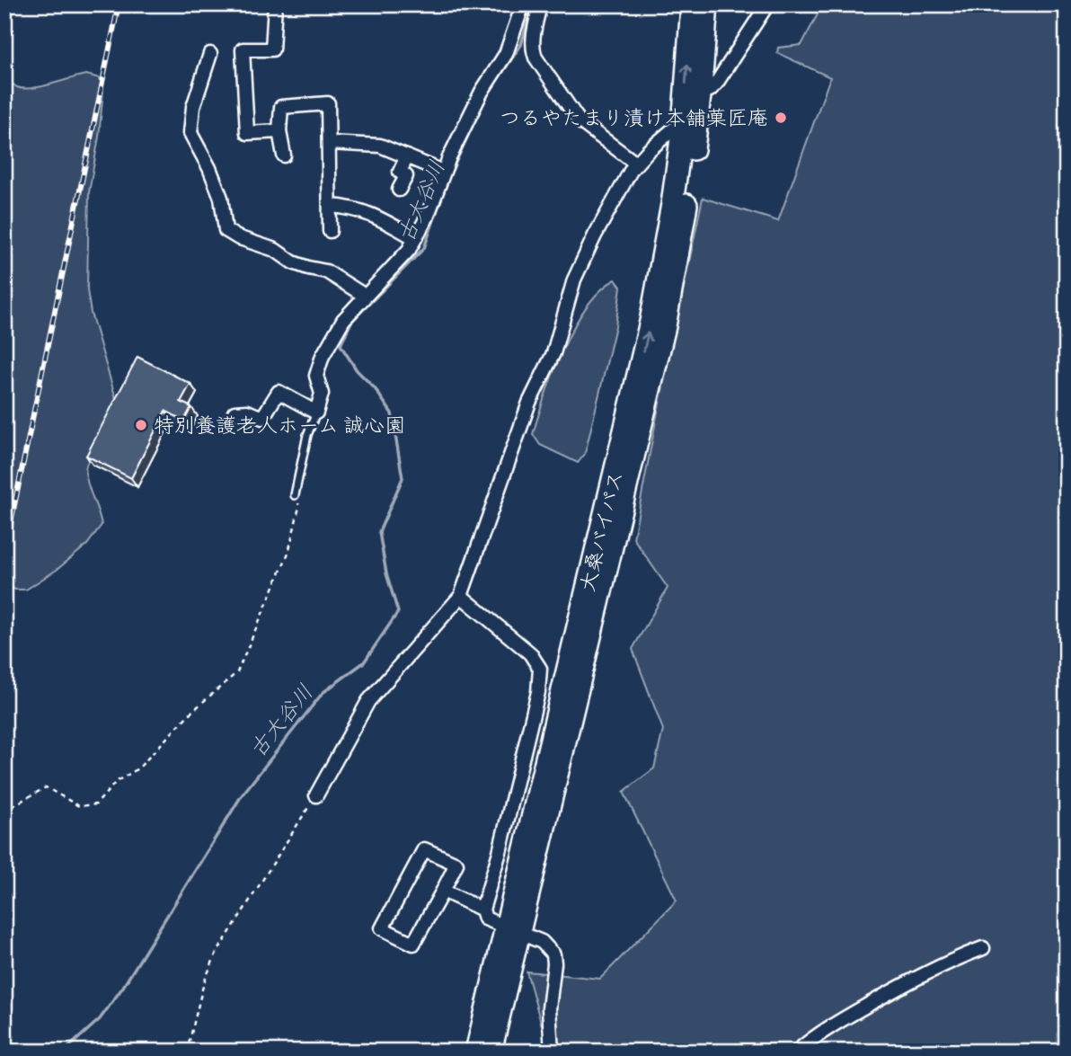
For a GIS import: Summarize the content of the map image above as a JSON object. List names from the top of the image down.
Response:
{
  "streets": {
    "highway": ["大桑バイパス"]
  },
  "water": ["古大谷川"],
  "places": ["つるやたまり漬け本舗菓匠庵", "特別養護老人ホーム 誠心園"]
}
